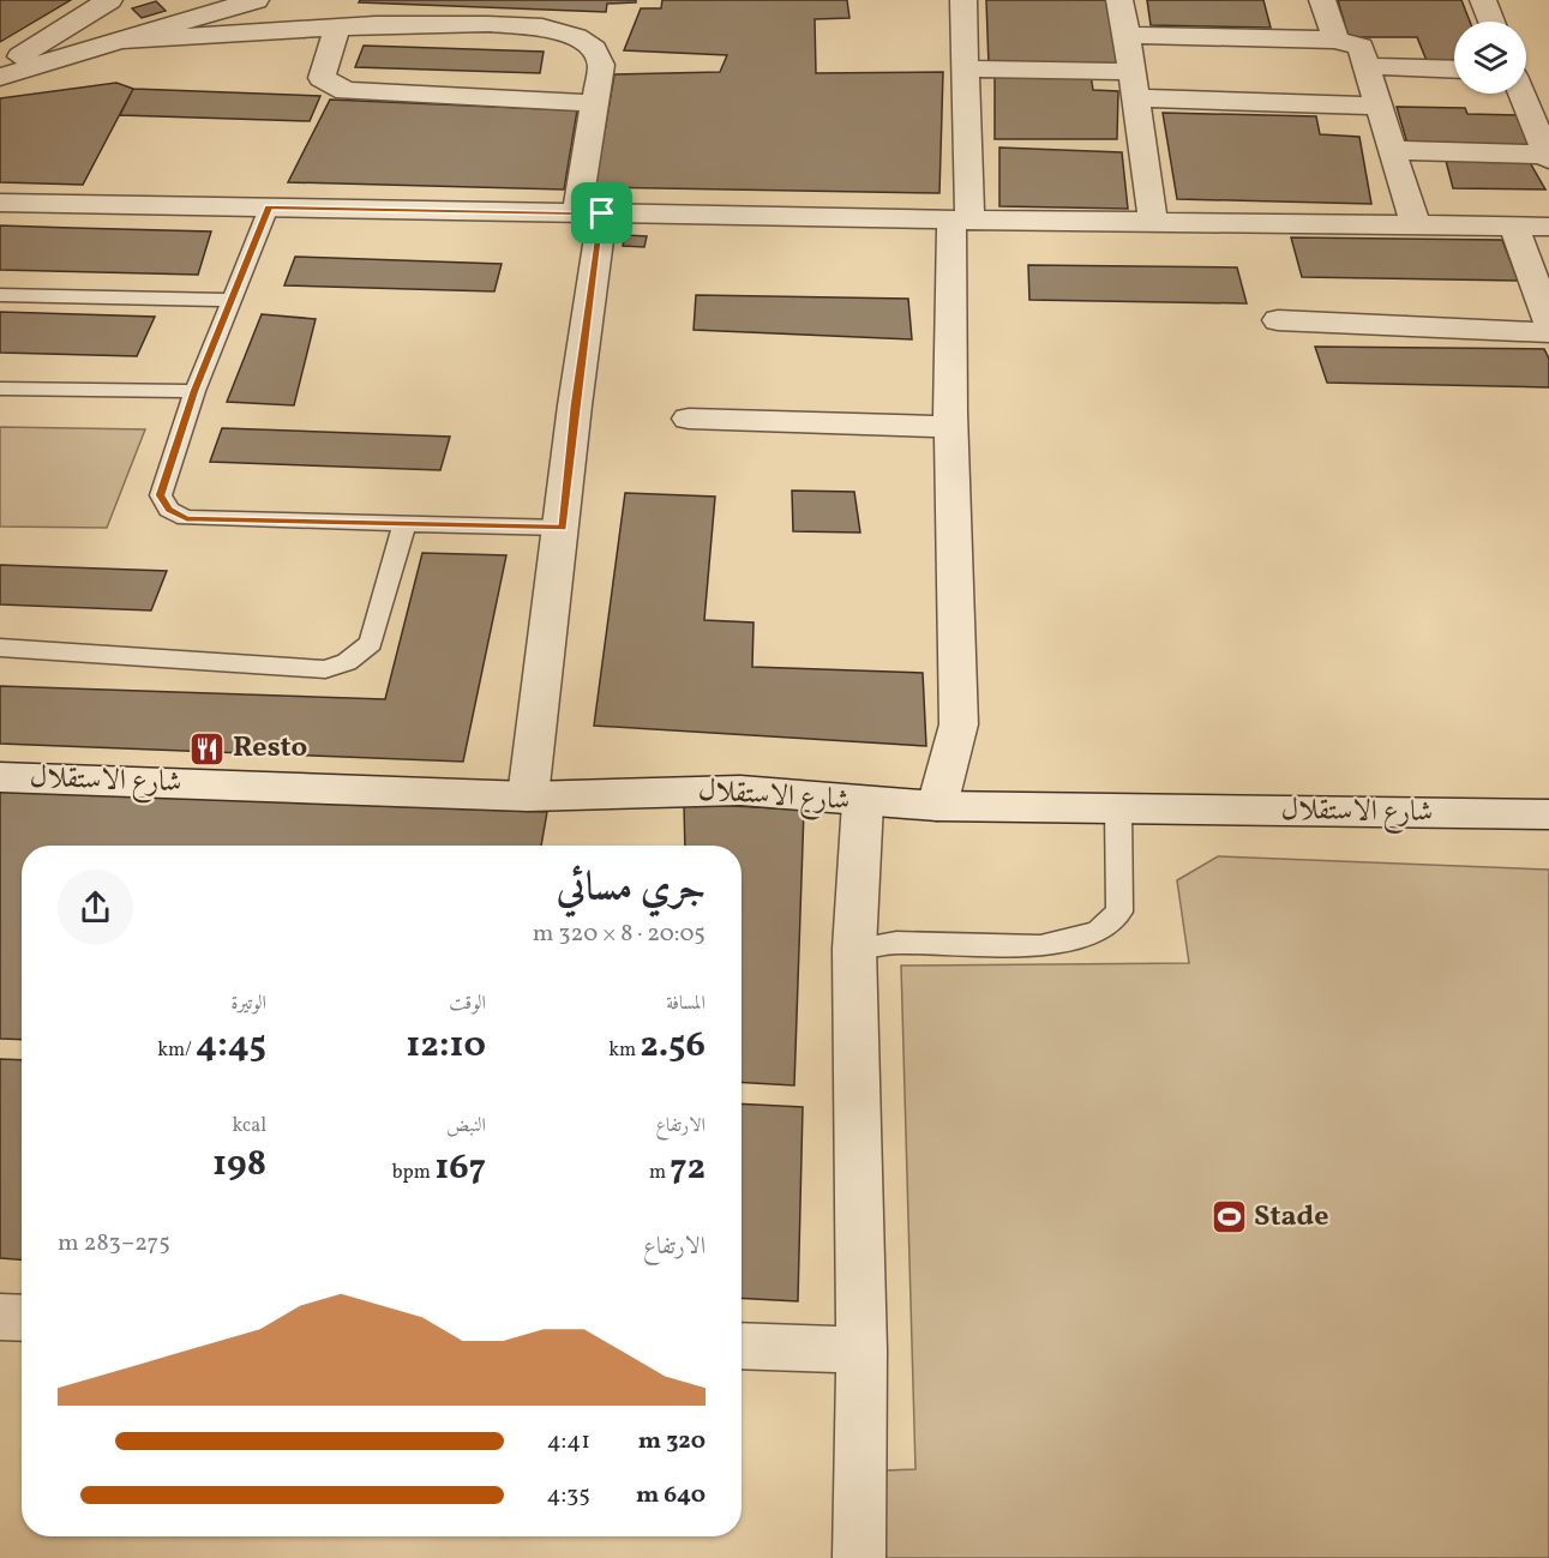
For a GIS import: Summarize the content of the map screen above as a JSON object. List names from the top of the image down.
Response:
{
  "streets": {
    "street": ["شارع الاستقلال"]
  },
  "places": {
    "restaurant": ["Resto"],
    "sports": ["Stade"]
  },
  "page": {
    "heading": ["جري مسائي", "20:05 · 8 × 320 m"],
    "stats": [
      ["المسافة", "2.56 km"],
      ["الوقت", "12:10"],
      ["الوتيرة", "4:45 /km"],
      ["الارتفاع", "72 m"],
      ["النبض", "167 bpm"],
      ["kcal", "198"]
    ],
    "chart": ["الارتفاع", "275–283 m"],
    "list": [
      {
        "name": "320 m",
        "note": "4:41"
      },
      {
        "name": "640 m",
        "note": "4:35"
      }
    ]
  }
}
